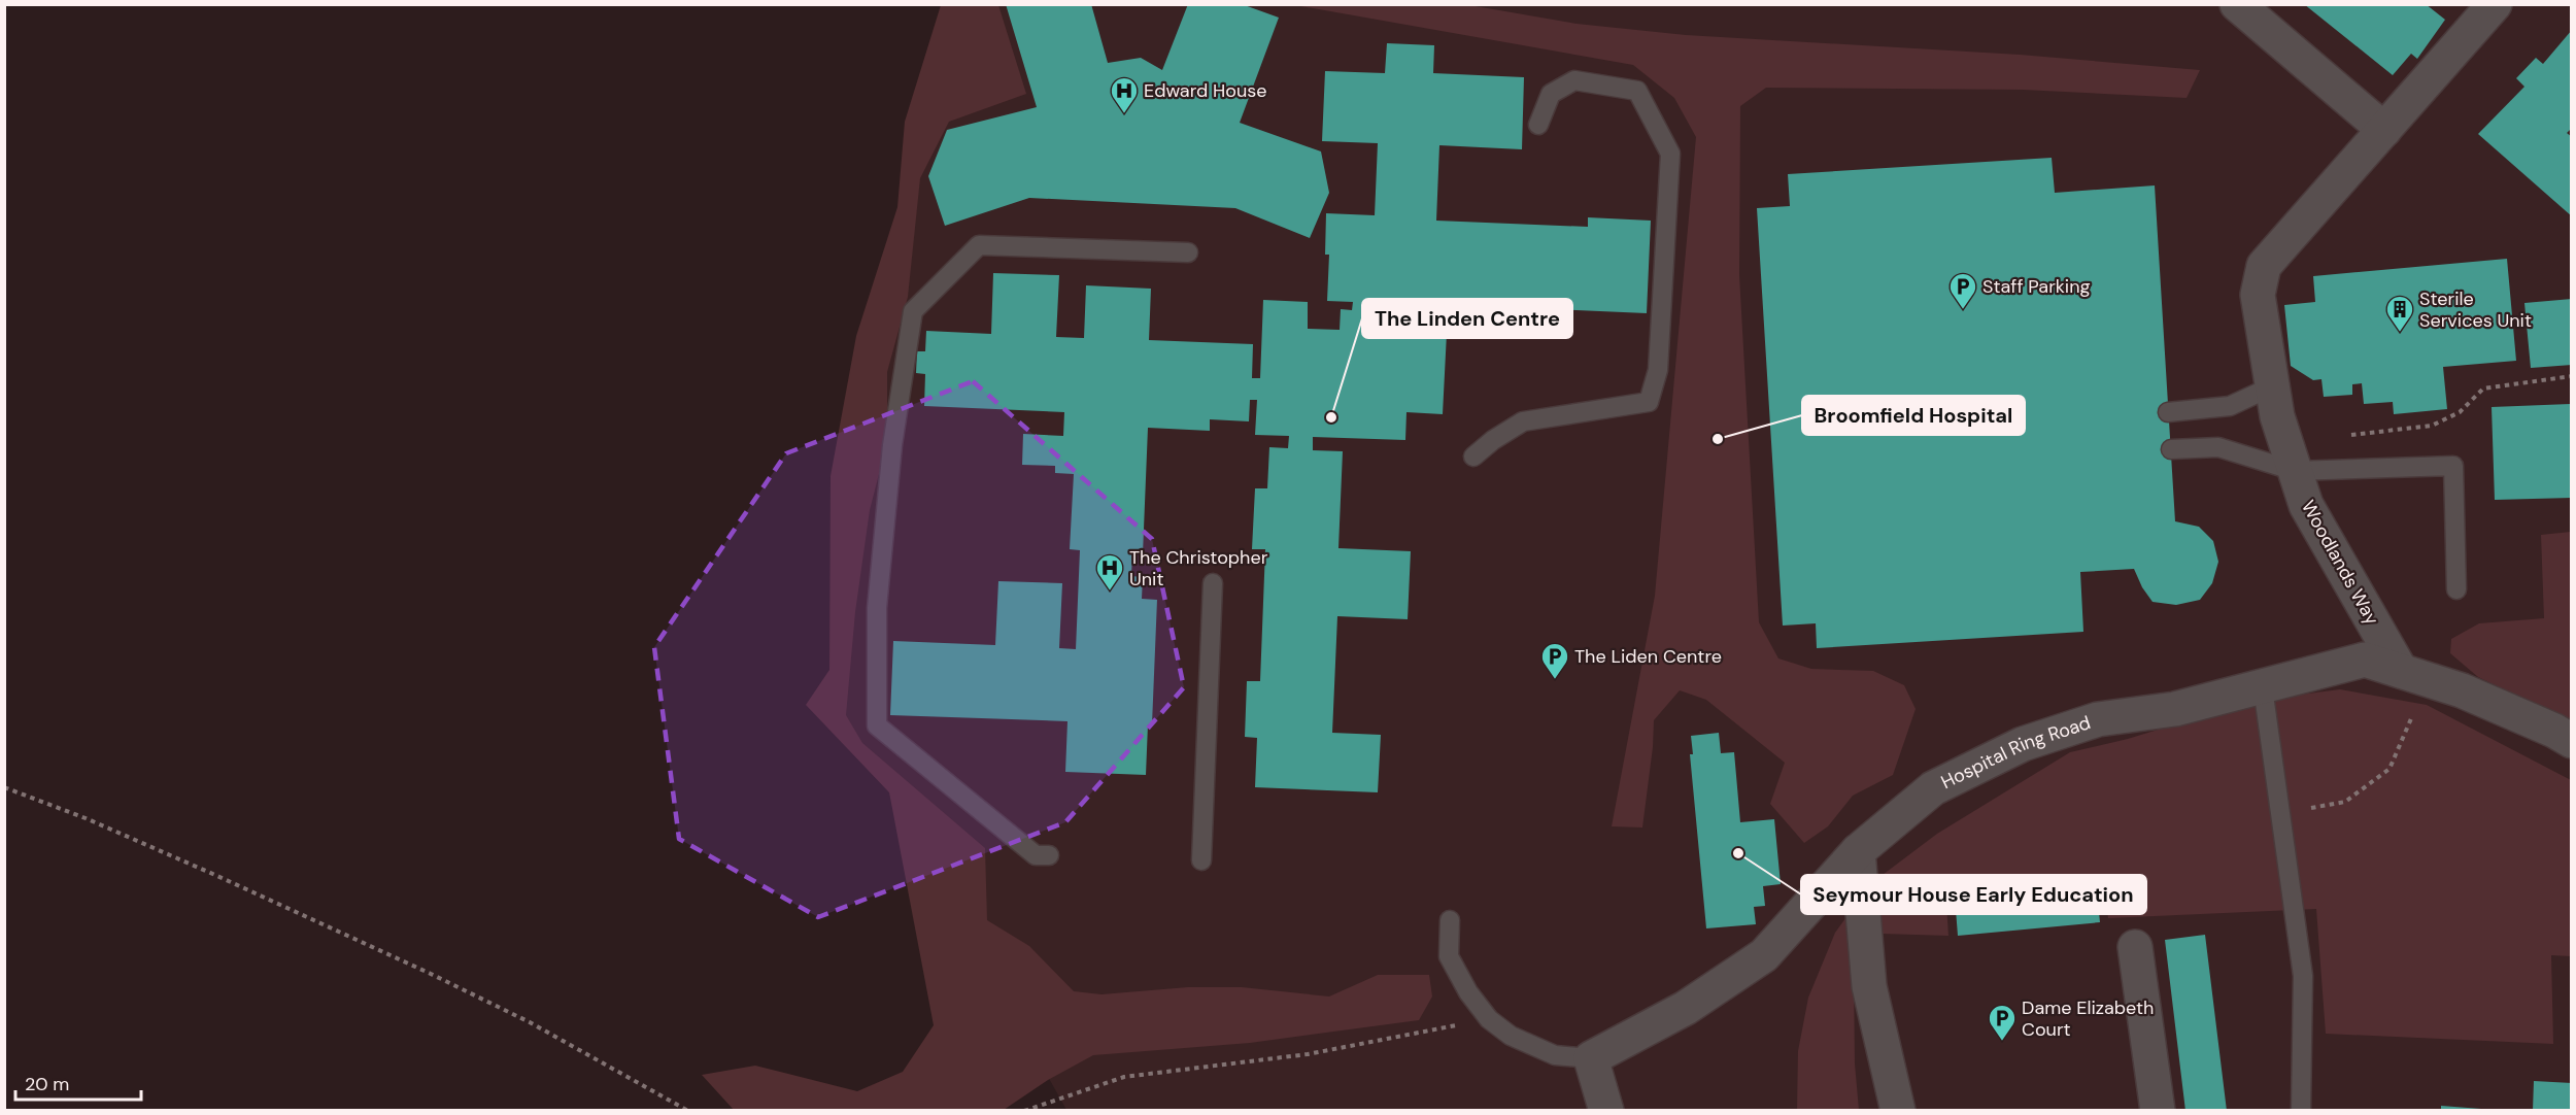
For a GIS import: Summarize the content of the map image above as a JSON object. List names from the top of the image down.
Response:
{
  "streets": {
    "street": ["Woodlands Way", "Hospital Ring Road"]
  },
  "crossings": [
    ["Woodlands Way", "Hospital Ring Road"]
  ],
  "places": {
    "hospital": ["Edward House", "The Christopher Unit"],
    "parking": ["Staff Parking", "The Liden Centre", "Dame Elizabeth Court"],
    "building": ["Sterile Services Unit"],
    "other": ["The Linden Centre", "Broomfield Hospital", "Seymour House Early Education"]
  },
  "scale_bar": "20 m"
}
